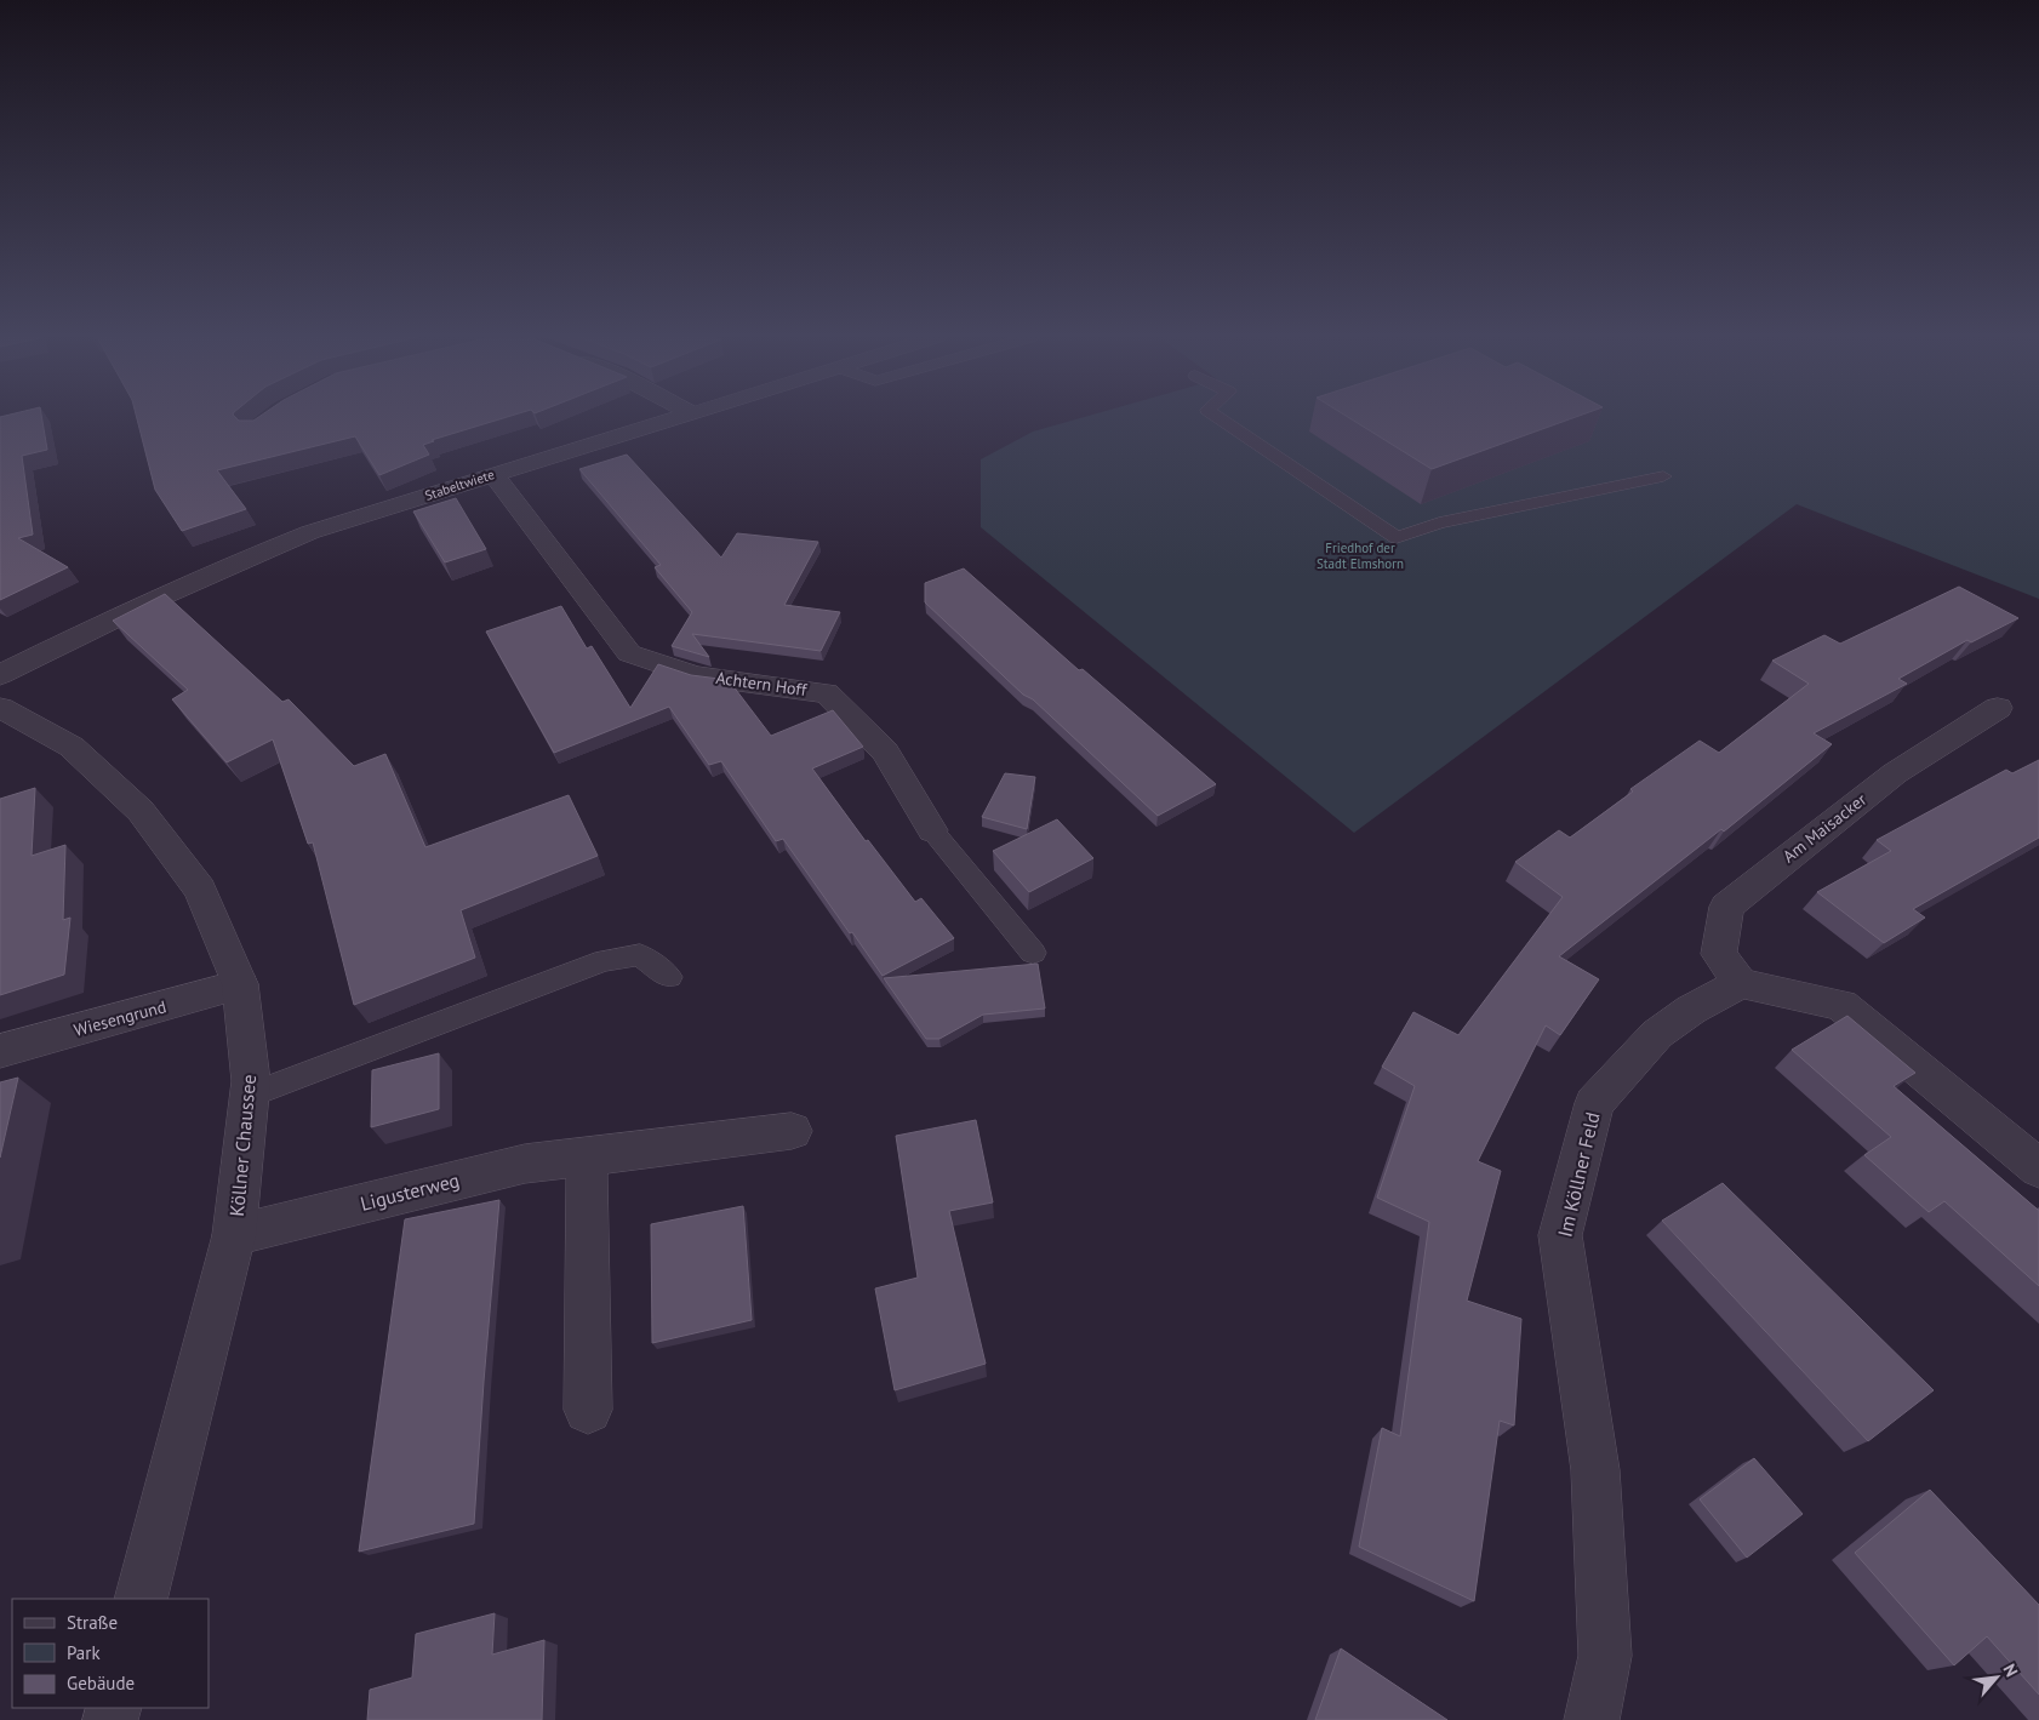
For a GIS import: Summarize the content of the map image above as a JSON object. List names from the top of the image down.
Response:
{
  "streets": {
    "street": [
      "Stabeltwiete",
      "Achtern Hoff",
      "Am Maisacker",
      "Wiesengrund",
      "Köllner Chaussee",
      "Im Köllner Feld",
      "Ligusterweg"
    ]
  },
  "crossings": [
    ["Stabeltwiete", "Achtern Hoff"],
    ["Am Maisacker", "Im Köllner Feld"],
    ["Wiesengrund", "Köllner Chaussee"],
    ["Köllner Chaussee", "Ligusterweg"]
  ],
  "parks": ["Friedhof der Stadt Elmshorn"],
  "legend": ["Straße", "Park", "Gebäude"],
  "north": "top right"
}
